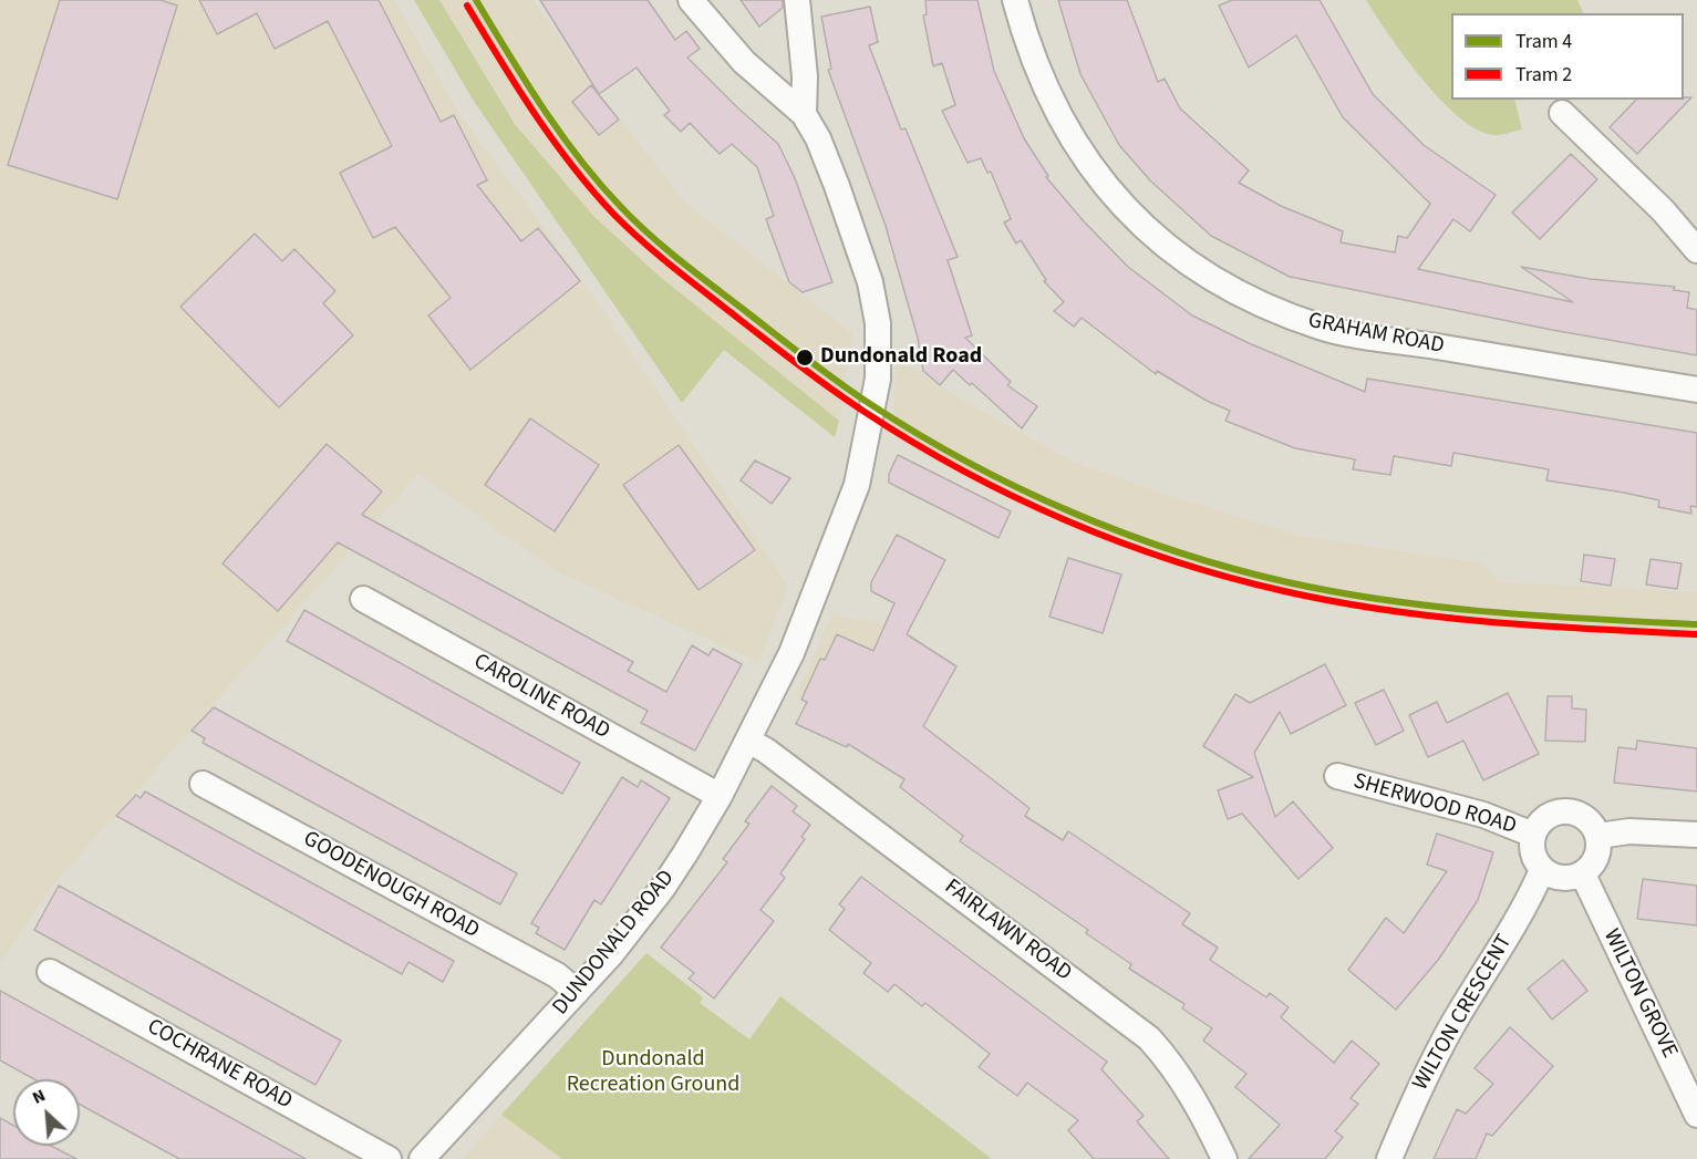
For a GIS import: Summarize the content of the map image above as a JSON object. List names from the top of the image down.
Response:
{
  "streets": {
    "street": [
      "GRAHAM ROAD",
      "CAROLINE ROAD",
      "SHERWOOD ROAD",
      "GOODENOUGH ROAD",
      "FAIRLAWN ROAD",
      "DUNDONALD ROAD",
      "WILTON GROVE",
      "WILTON CRESCENT",
      "COCHRANE ROAD"
    ]
  },
  "crossings": [
    ["CAROLINE ROAD", "DUNDONALD ROAD"],
    ["SHERWOOD ROAD", "WILTON GROVE"],
    ["SHERWOOD ROAD", "WILTON CRESCENT"],
    ["GOODENOUGH ROAD", "DUNDONALD ROAD"],
    ["FAIRLAWN ROAD", "DUNDONALD ROAD"],
    ["WILTON GROVE", "WILTON CRESCENT"]
  ],
  "parks": ["Dundonald Recreation Ground"],
  "places": ["Dundonald Road"],
  "lines": ["tram line 4", "tram line 2"],
  "legend": ["Tram 4", "Tram 2"],
  "north": "top left"
}
